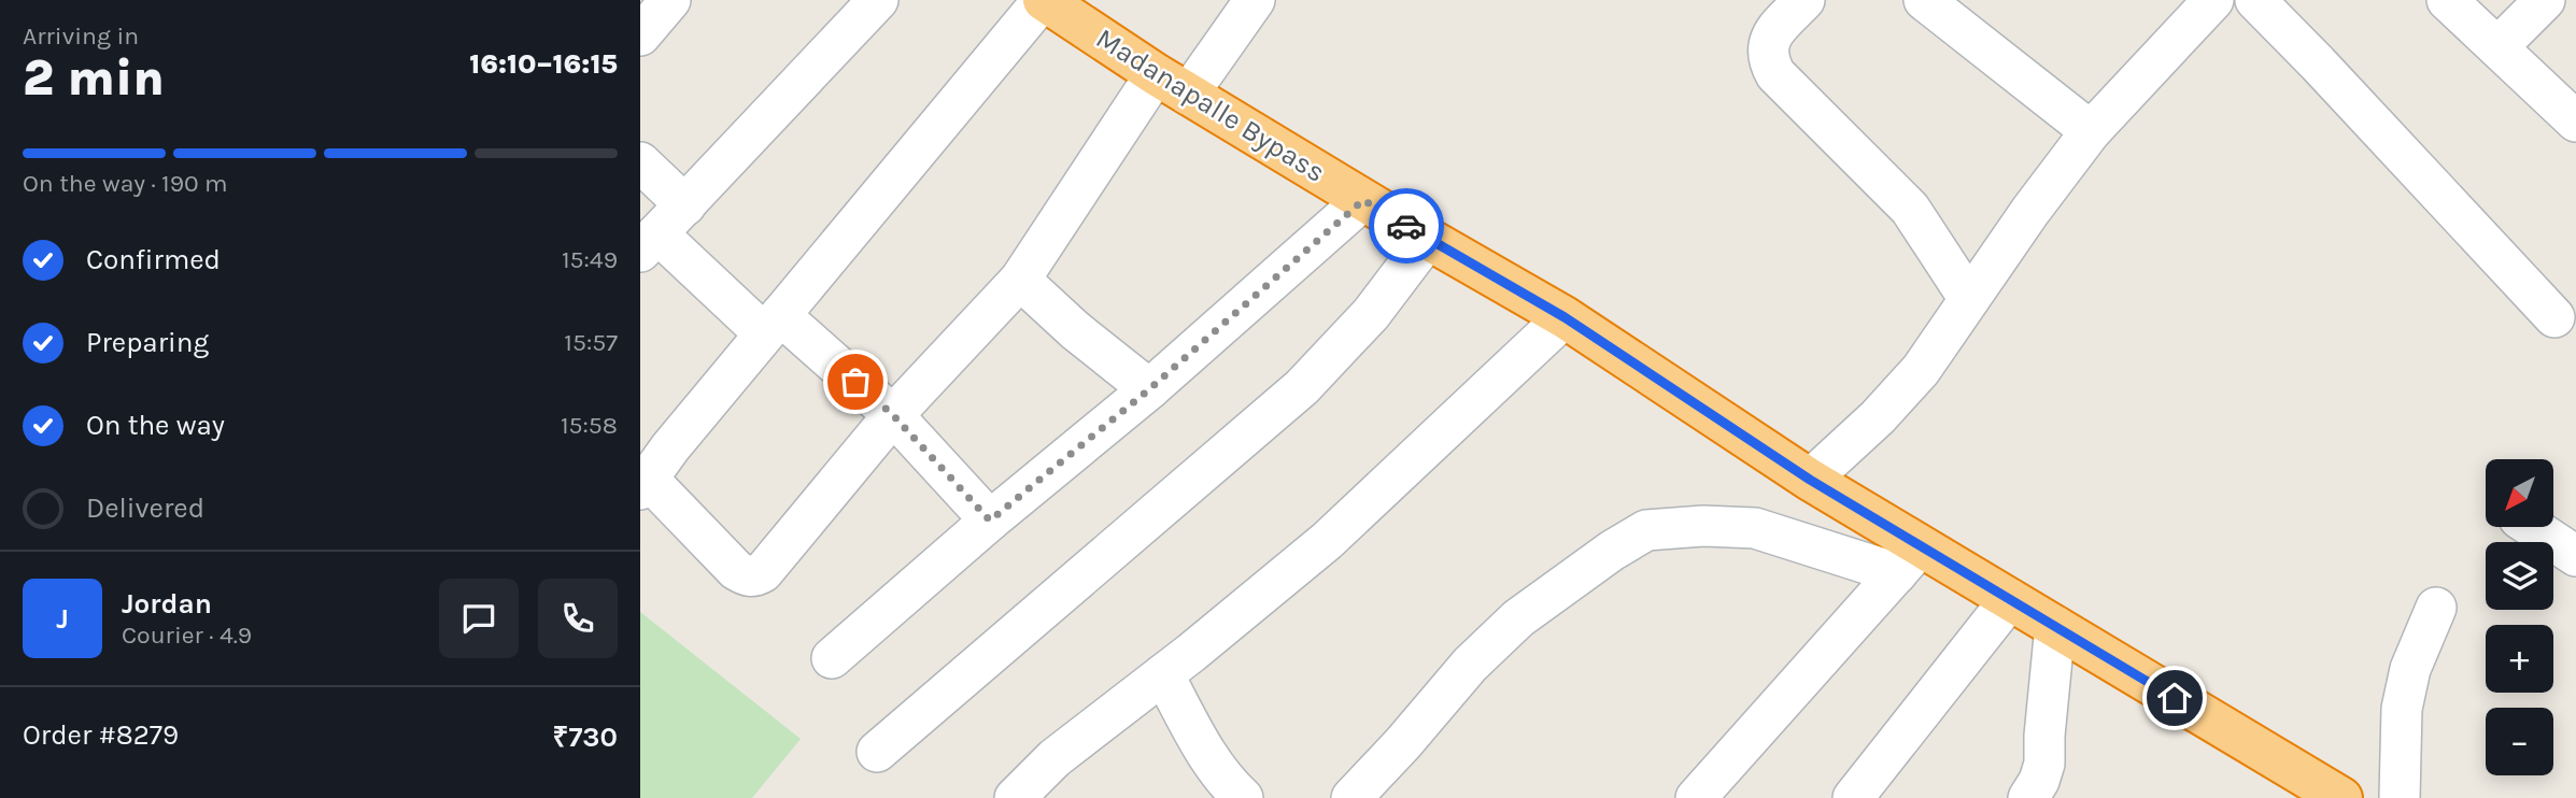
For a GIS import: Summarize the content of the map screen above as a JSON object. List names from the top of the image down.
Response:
{
  "streets": {
    "highway": ["Madanapalle Bypass"]
  },
  "north": "bottom left",
  "page": {
    "heading": ["2 min", "Arriving in", "16:10–16:15"],
    "panel": [
      "Jordan",
      "Courier · 4.9",
      "Order #8279",
      "₹730"
    ],
    "bar": "On the way · 190 m",
    "list": [
      ["Confirmed", "15:49"],
      ["Preparing", "15:57"],
      ["On the way", "15:58"],
      "Delivered"
    ],
    "map_buttons": ["+", "−"],
    "round": "J"
  }
}
